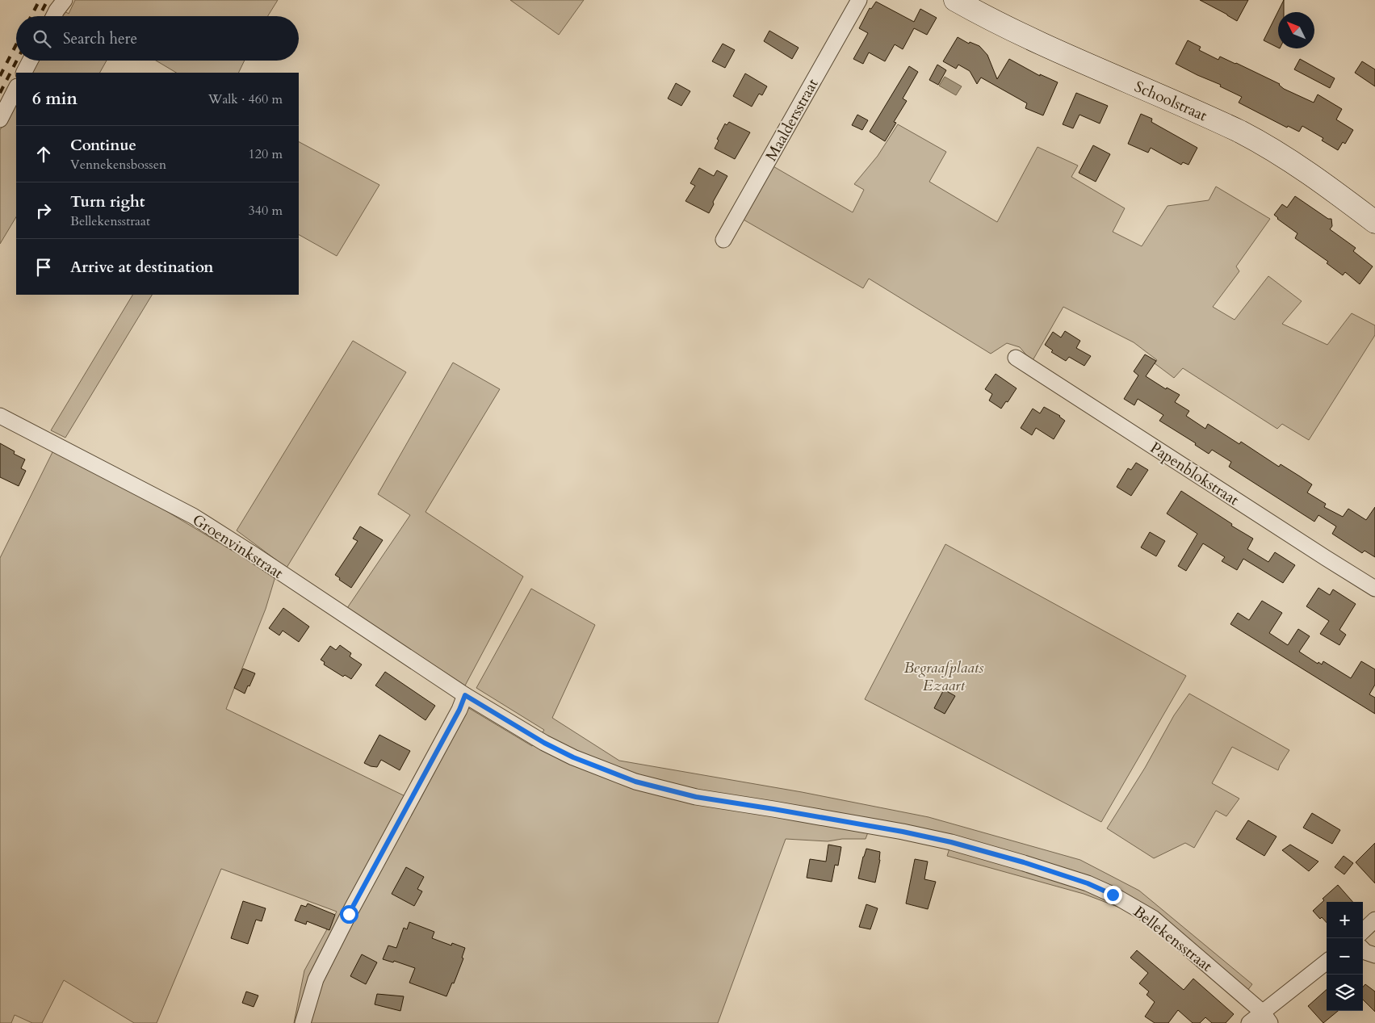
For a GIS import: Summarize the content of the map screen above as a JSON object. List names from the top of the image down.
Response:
{
  "streets": {
    "street": [
      "Schoolstraat",
      "Maaldersstraat",
      "Papenblokstraat",
      "Groenvinkstraat",
      "Bellekensstraat"
    ]
  },
  "crossings": [
    ["Groenvinkstraat", "Bellekensstraat"]
  ],
  "parks": ["Begraafplaats Ezaart"],
  "north": "top left",
  "page": {
    "search": "Search here",
    "heading": ["6 min", "Walk · 460 m"],
    "list": [
      ["Continue", "Vennekensbossen", "120 m"],
      ["Turn right", "Bellekensstraat", "340 m"],
      "Arrive at destination"
    ],
    "map_buttons": ["+", "−"]
  }
}
